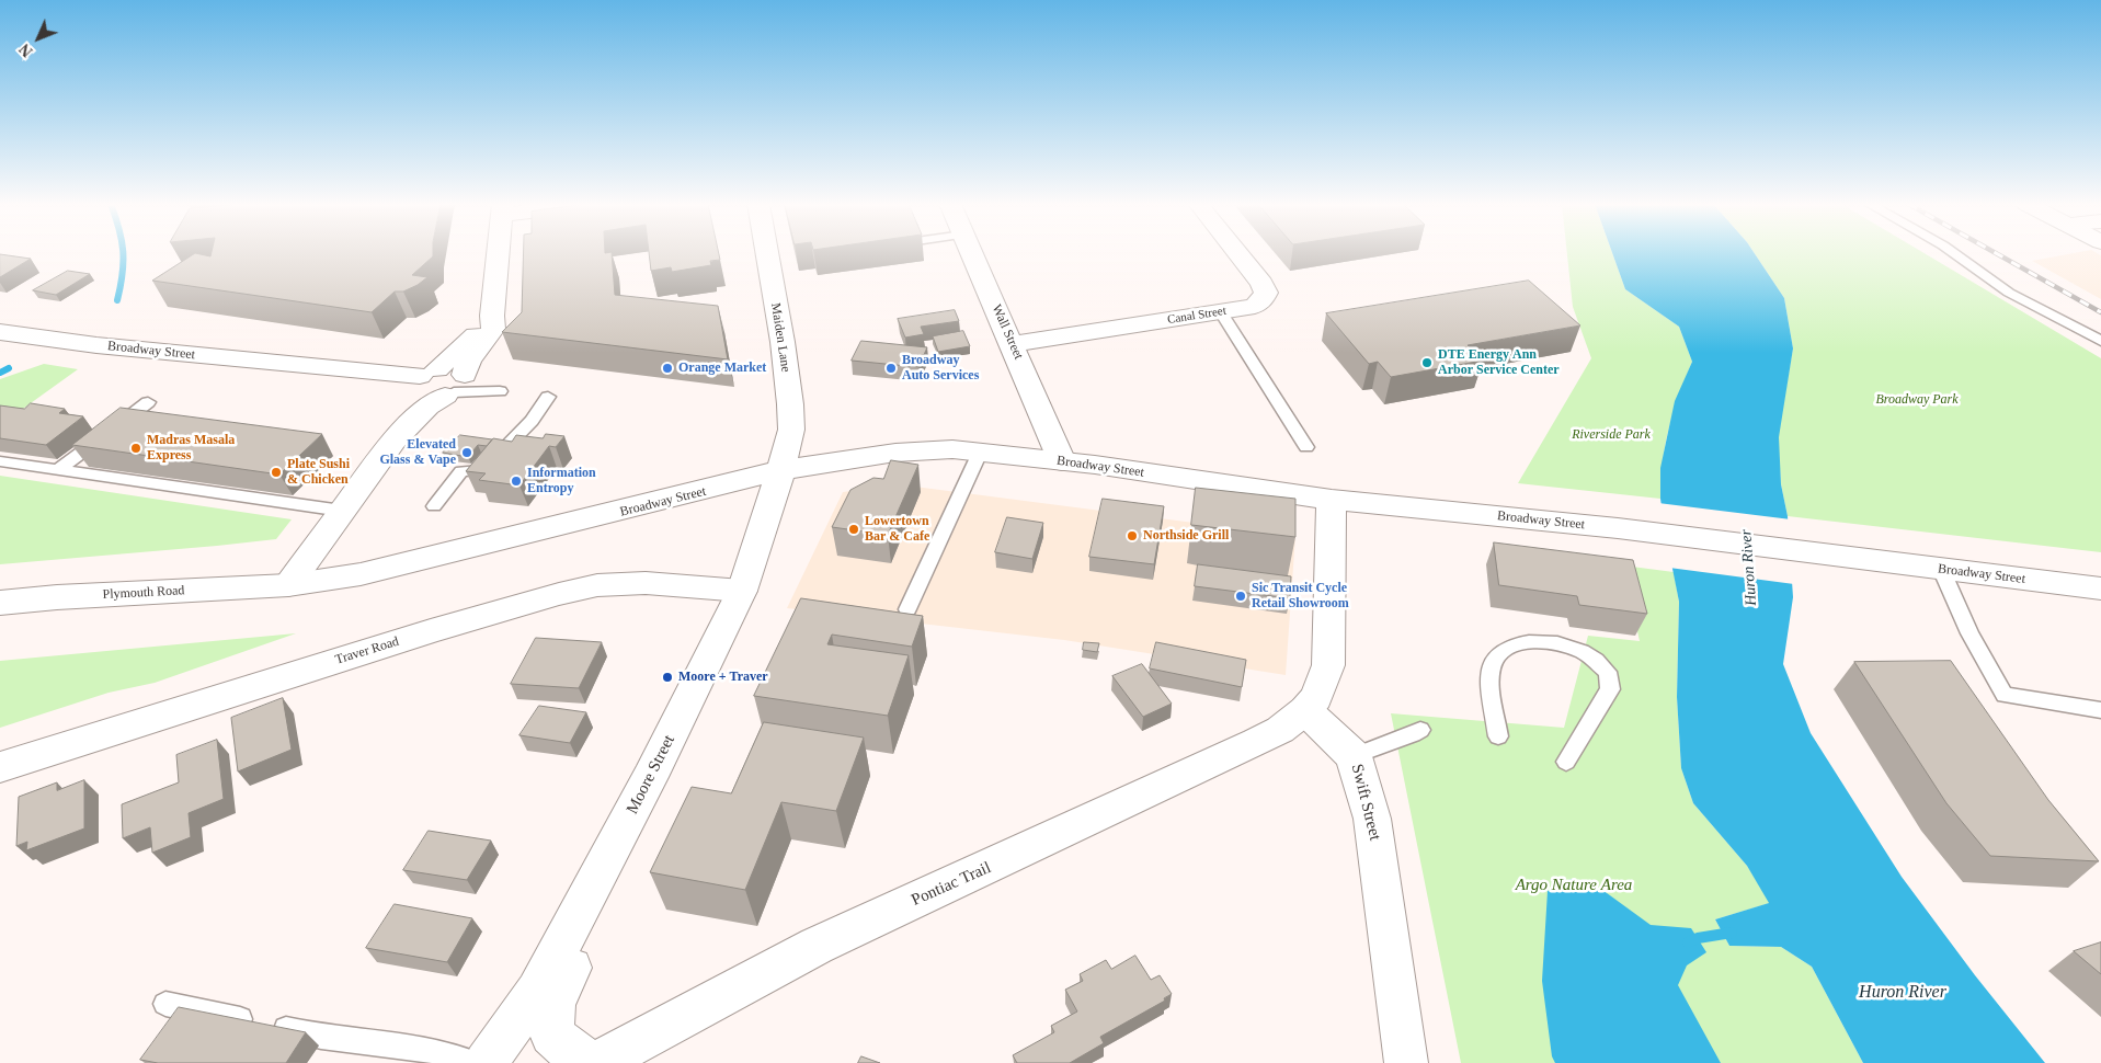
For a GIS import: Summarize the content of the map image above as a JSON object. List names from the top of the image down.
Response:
{
  "streets": {
    "main road": [
      "Canal Street",
      "Wall Street",
      "Maiden Lane",
      "Broadway Street",
      "Plymouth Road",
      "Traver Road",
      "Moore Street",
      "Swift Street",
      "Pontiac Trail"
    ]
  },
  "crossings": [
    ["Canal Street", "Wall Street"],
    ["Wall Street", "Broadway Street"],
    ["Maiden Lane", "Broadway Street"],
    ["Maiden Lane", "Moore Street"],
    ["Broadway Street", "Plymouth Road"],
    ["Broadway Street", "Moore Street"],
    ["Traver Road", "Moore Street"],
    ["Swift Street", "Pontiac Trail"]
  ],
  "water": ["Huron River"],
  "parks": ["Broadway Park", "Riverside Park", "Argo Nature Area"],
  "places": [
    "DTE Energy Ann Arbor Service Center",
    "Orange Market",
    "Broadway Auto Services",
    "Madras Masala Express",
    "Elevated Glass & Vape",
    "Plate Sushi & Chicken",
    "Information Entropy",
    "Lowertown Bar & Cafe",
    "Northside Grill",
    "Sic Transit Cycle Retail Showroom",
    "Moore + Traver"
  ],
  "north": "bottom left"
}
